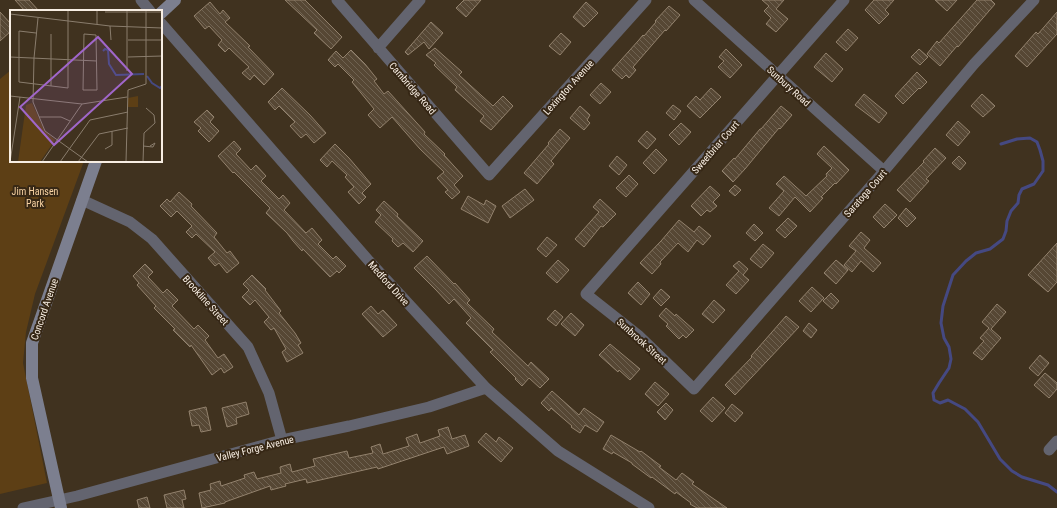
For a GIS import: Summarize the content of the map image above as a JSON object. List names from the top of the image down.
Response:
{
  "streets": {
    "street": [
      "Sunbury Road",
      "Lexington Avenue",
      "Cambridge Road",
      "Sweetbriar Court",
      "Saratoga Court",
      "Medford Drive",
      "Brookline Street",
      "Concord Avenue",
      "Sunbrook Street",
      "Valley Forge Avenue"
    ]
  },
  "crossings": [
    ["Sunbury Road", "Sweetbriar Court"],
    ["Sunbury Road", "Saratoga Court"],
    ["Lexington Avenue", "Cambridge Road"],
    ["Sweetbriar Court", "Sunbrook Street"],
    ["Saratoga Court", "Sunbrook Street"],
    ["Medford Drive", "Valley Forge Avenue"],
    ["Brookline Street", "Concord Avenue"],
    ["Brookline Street", "Valley Forge Avenue"],
    ["Concord Avenue", "Valley Forge Avenue"]
  ],
  "parks": ["Jim Hansen Park"]
}
